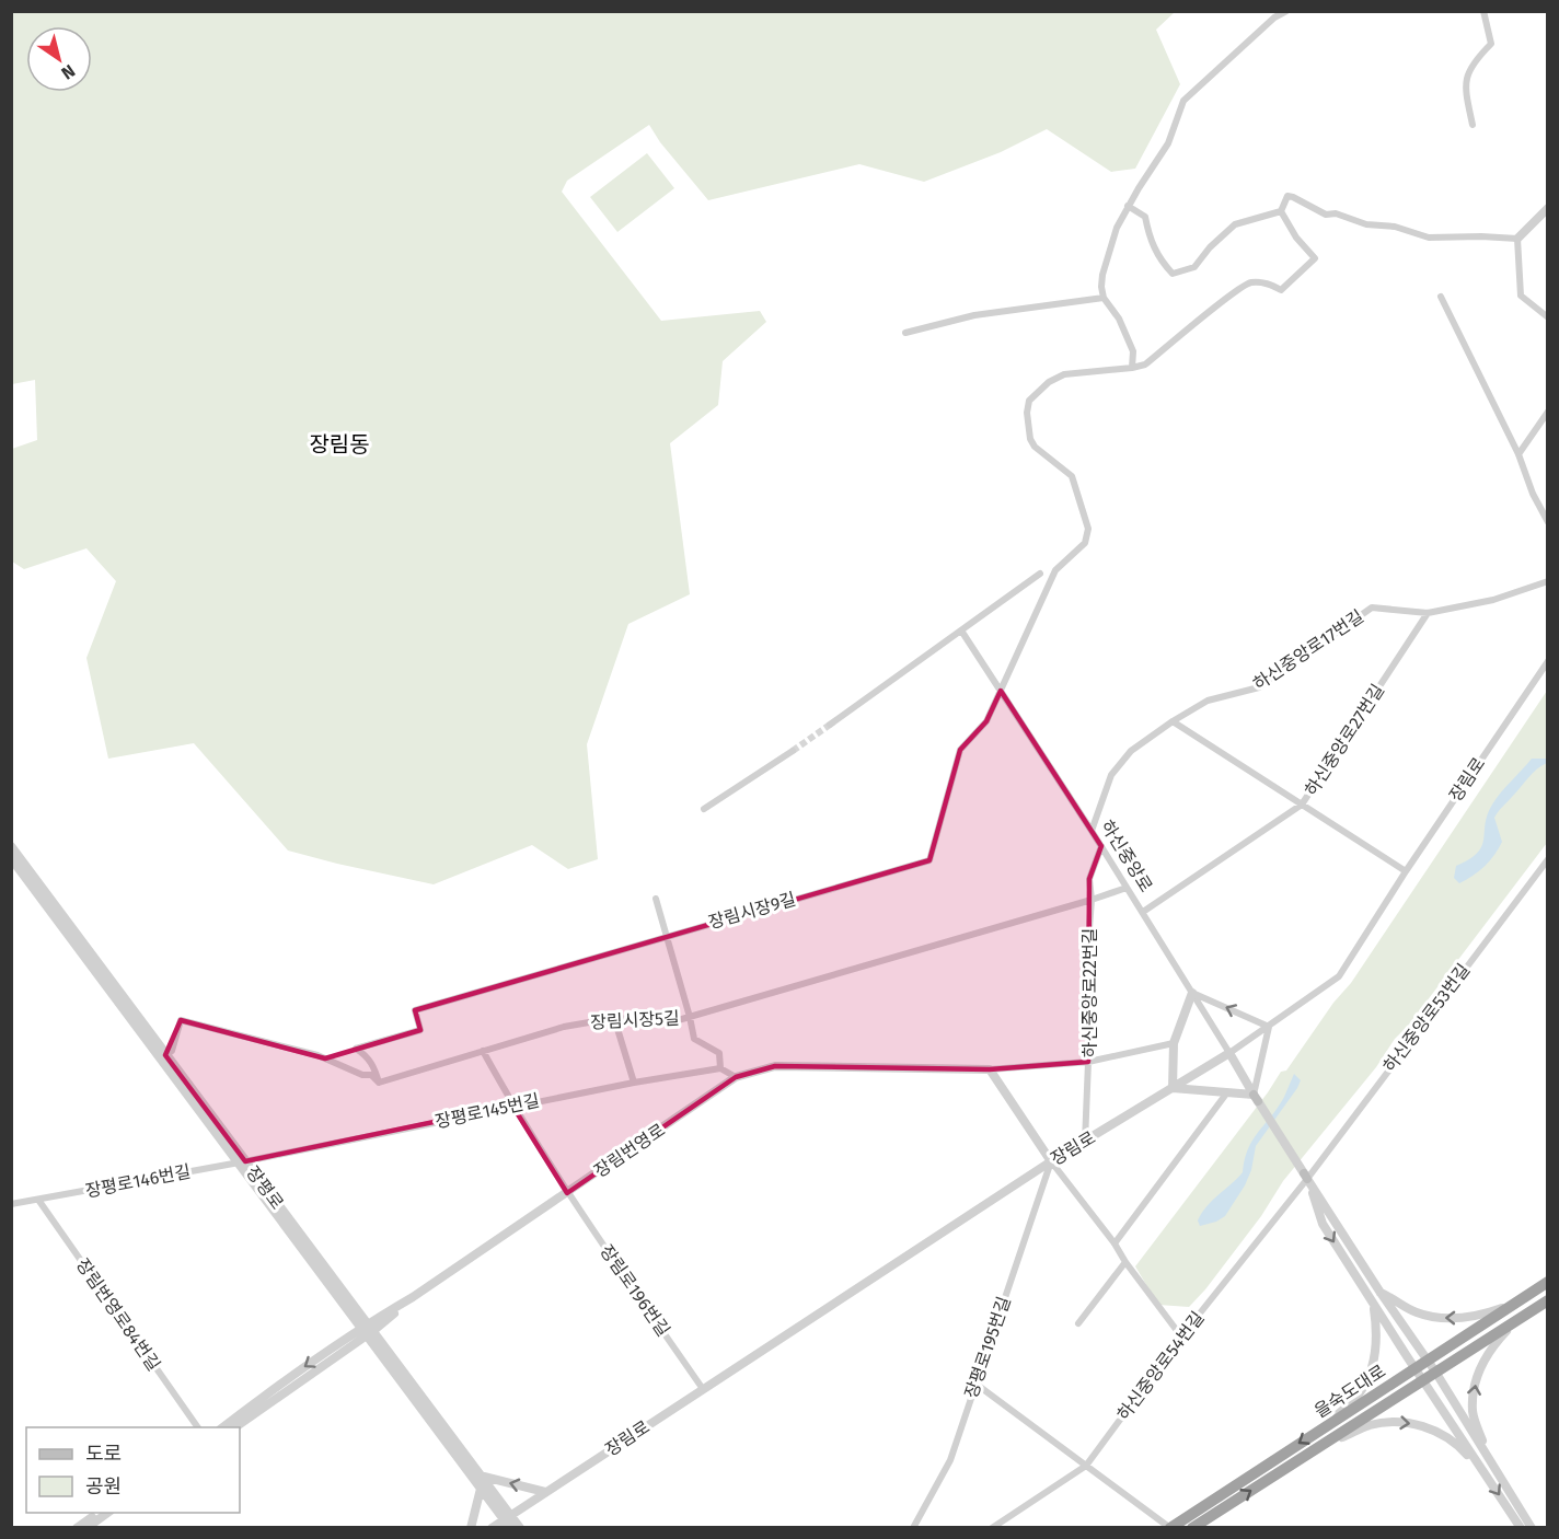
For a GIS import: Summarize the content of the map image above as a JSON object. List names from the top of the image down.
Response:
{
  "streets": {
    "highway": ["을숙도대로"],
    "street": [
      "하신중앙로17번길",
      "하신중앙로27번길",
      "장림로",
      "하신중앙로",
      "장림시장9길",
      "하신중앙로22번길",
      "하신중앙로53번길",
      "장림시장5길",
      "장평로145번길",
      "장림번영로",
      "장평로146번길",
      "장평로",
      "장림로196번길",
      "장림번영로84번길",
      "장평로195번길",
      "하신중앙로54번길"
    ]
  },
  "crossings": [
    ["하신중앙로17번길", "하신중앙로27번길"],
    ["하신중앙로17번길", "하신중앙로"],
    ["하신중앙로27번길", "하신중앙로"],
    ["장림로", "하신중앙로"],
    ["장림로", "하신중앙로22번길"],
    ["장림로", "장평로"],
    ["장림로", "장림로196번길"],
    ["장림로", "장평로195번길"],
    ["하신중앙로", "장림시장9길"],
    ["하신중앙로", "하신중앙로22번길"],
    ["하신중앙로", "하신중앙로53번길"],
    ["하신중앙로", "장림시장5길"],
    ["하신중앙로", "하신중앙로54번길"],
    ["장림시장9길", "장림시장5길"],
    ["하신중앙로22번길", "장림시장5길"],
    ["하신중앙로53번길", "하신중앙로54번길"],
    ["장림시장5길", "장림로196번길"],
    ["장평로145번길", "장평로146번길"],
    ["장평로145번길", "장평로"],
    ["장평로145번길", "장림로196번길"],
    ["장림번영로", "장평로"],
    ["장림번영로", "장림로196번길"],
    ["장평로146번길", "장평로"],
    ["장평로146번길", "장림번영로84번길"]
  ],
  "districts": ["장림동"],
  "legend": ["도로", "공원"],
  "north": "bottom right"
}
